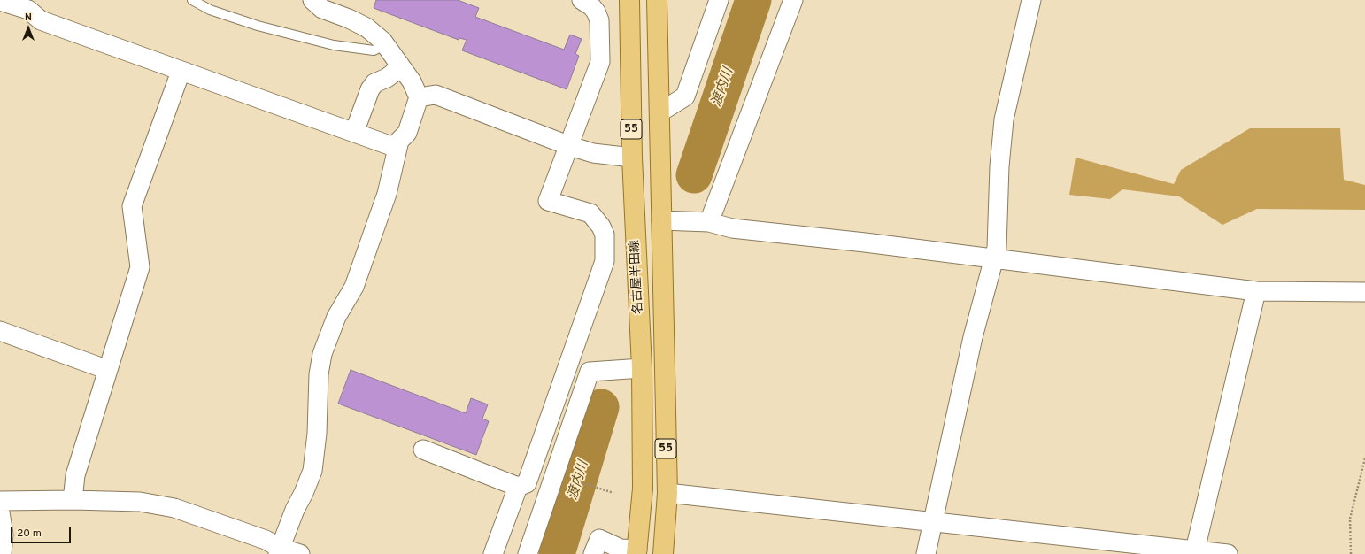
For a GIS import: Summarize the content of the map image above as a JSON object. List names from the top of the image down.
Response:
{
  "streets": {
    "main road": ["55", "名古屋半田線"]
  },
  "water": ["渡内川"],
  "scale_bar": "20 m",
  "north": "top"
}
